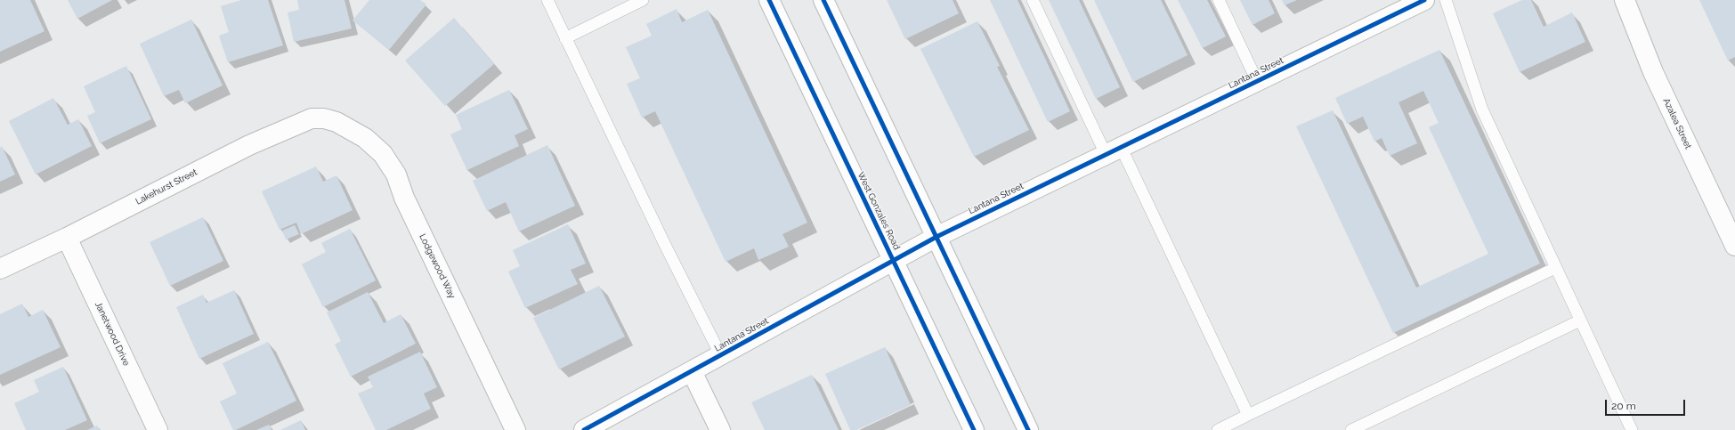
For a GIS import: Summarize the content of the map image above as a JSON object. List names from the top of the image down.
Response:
{
  "streets": {
    "street": [
      "Lantana Street",
      "Azalea Street",
      "Lakehurst Street",
      "West Gonzales Road",
      "Lodgewood Way",
      "Janetwood Drive"
    ]
  },
  "crossings": [
    ["Lantana Street", "West Gonzales Road"],
    ["Lakehurst Street", "Lodgewood Way"],
    ["Lakehurst Street", "Janetwood Drive"]
  ],
  "scale_bar": "20 m"
}
